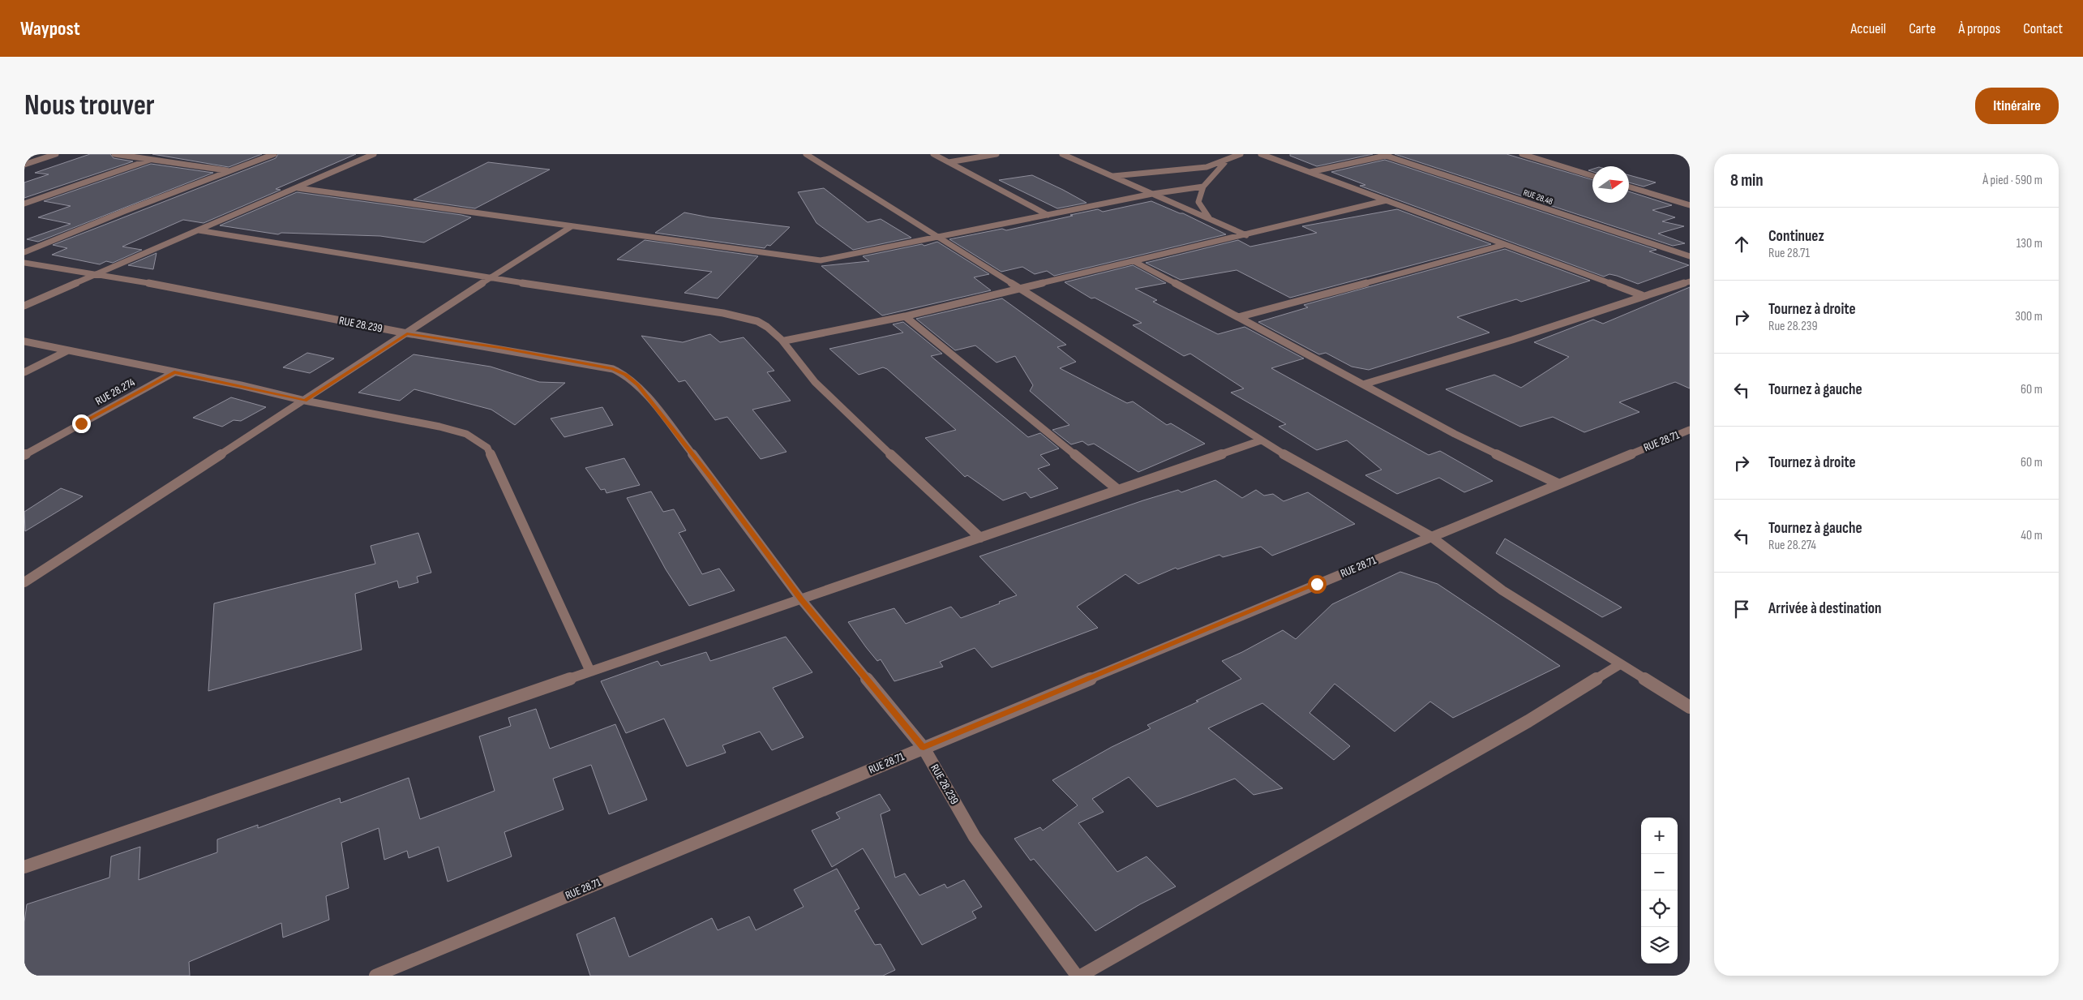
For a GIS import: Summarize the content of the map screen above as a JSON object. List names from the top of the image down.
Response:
{
  "streets": {
    "street": [
      "RUE 28.48",
      "RUE 28.239",
      "RUE 28.274",
      "RUE 28.71"
    ]
  },
  "crossings": [
    ["RUE 28.239", "RUE 28.71"]
  ],
  "north": "right",
  "page": {
    "header": "Waypost",
    "nav": [
      "Accueil",
      "Carte",
      "À propos",
      "Contact"
    ],
    "buttons": "Itinéraire",
    "title": "Nous trouver",
    "heading": ["8 min", "À pied · 590 m"],
    "list": [
      ["Continuez", "Rue 28.71", "130 m"],
      ["Tournez à droite", "Rue 28.239", "300 m"],
      ["Tournez à gauche", "60 m"],
      ["Tournez à droite", "60 m"],
      ["Tournez à gauche", "Rue 28.274", "40 m"],
      "Arrivée à destination"
    ],
    "map_buttons": ["+", "−"]
  }
}
